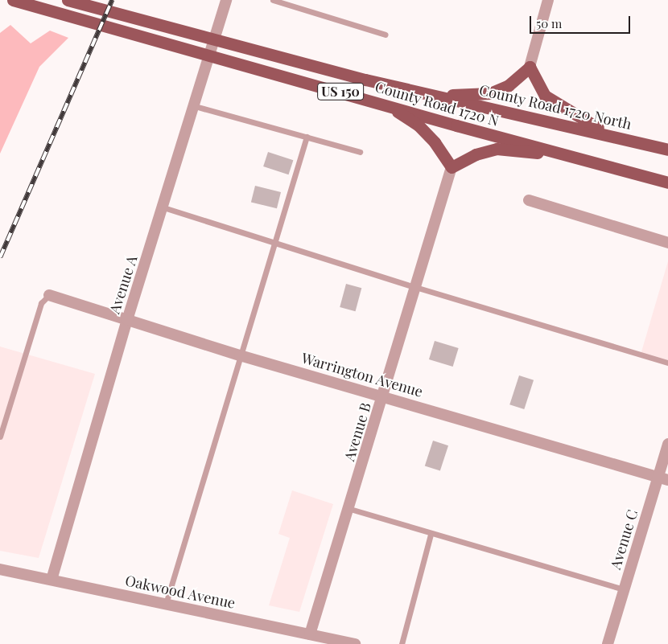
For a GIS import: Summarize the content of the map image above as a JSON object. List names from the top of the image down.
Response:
{
  "streets": {
    "main road": ["US 150", "County Road 1720 N", "County Road 1720 North"],
    "street": [
      "Avenue A",
      "Warrington Avenue",
      "Avenue B",
      "Avenue C",
      "Oakwood Avenue"
    ]
  },
  "crossings": [
    ["County Road 1720 N", "County Road 1720 North"],
    ["Avenue A", "Warrington Avenue"],
    ["Avenue A", "Oakwood Avenue"],
    ["Warrington Avenue", "Avenue B"],
    ["Warrington Avenue", "Avenue C"],
    ["Avenue B", "Oakwood Avenue"]
  ],
  "scale_bar": "50 m"
}
